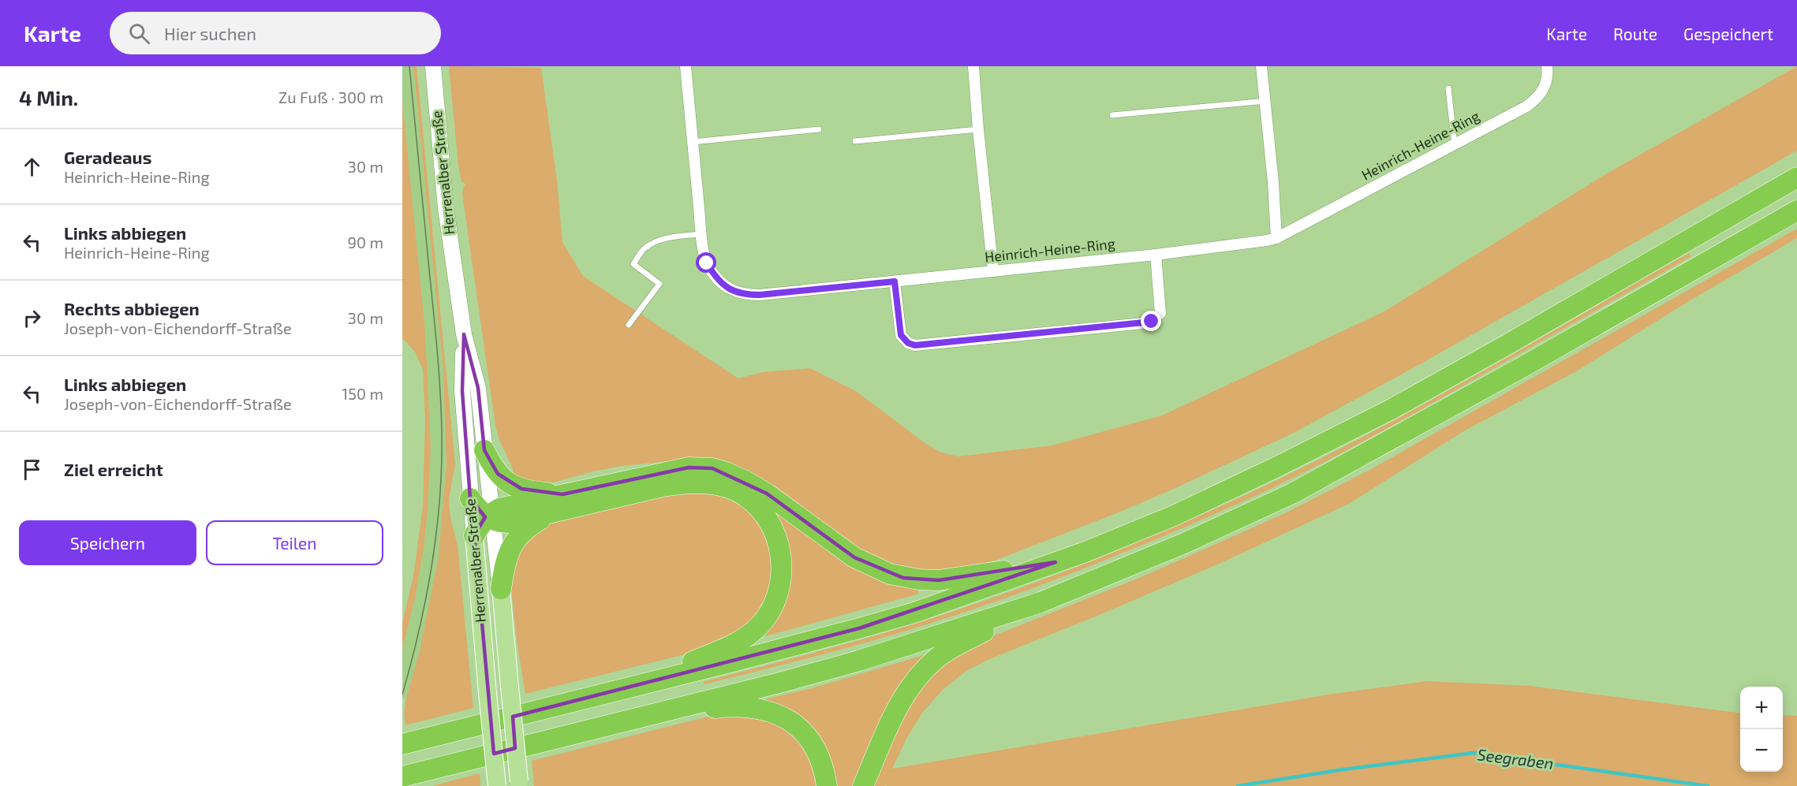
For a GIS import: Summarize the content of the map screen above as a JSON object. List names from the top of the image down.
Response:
{
  "streets": {
    "main road": ["Herrenalber Straße"],
    "street": ["Heinrich-Heine-Ring"]
  },
  "water": ["Seegraben"],
  "page": {
    "header": "Karte",
    "search": "Hier suchen",
    "nav": ["Karte", "Route", "Gespeichert"],
    "heading": ["4 Min.", "Zu Fuß · 300 m"],
    "list": [
      ["Geradeaus", "Heinrich-Heine-Ring", "30 m"],
      ["Links abbiegen", "Heinrich-Heine-Ring", "90 m"],
      ["Rechts abbiegen", "Joseph-von-Eichendorff-Straße", "30 m"],
      ["Links abbiegen", "Joseph-von-Eichendorff-Straße", "150 m"],
      "Ziel erreicht"
    ],
    "buttons": ["Speichern", "Teilen"],
    "map_buttons": ["+", "−"]
  }
}
